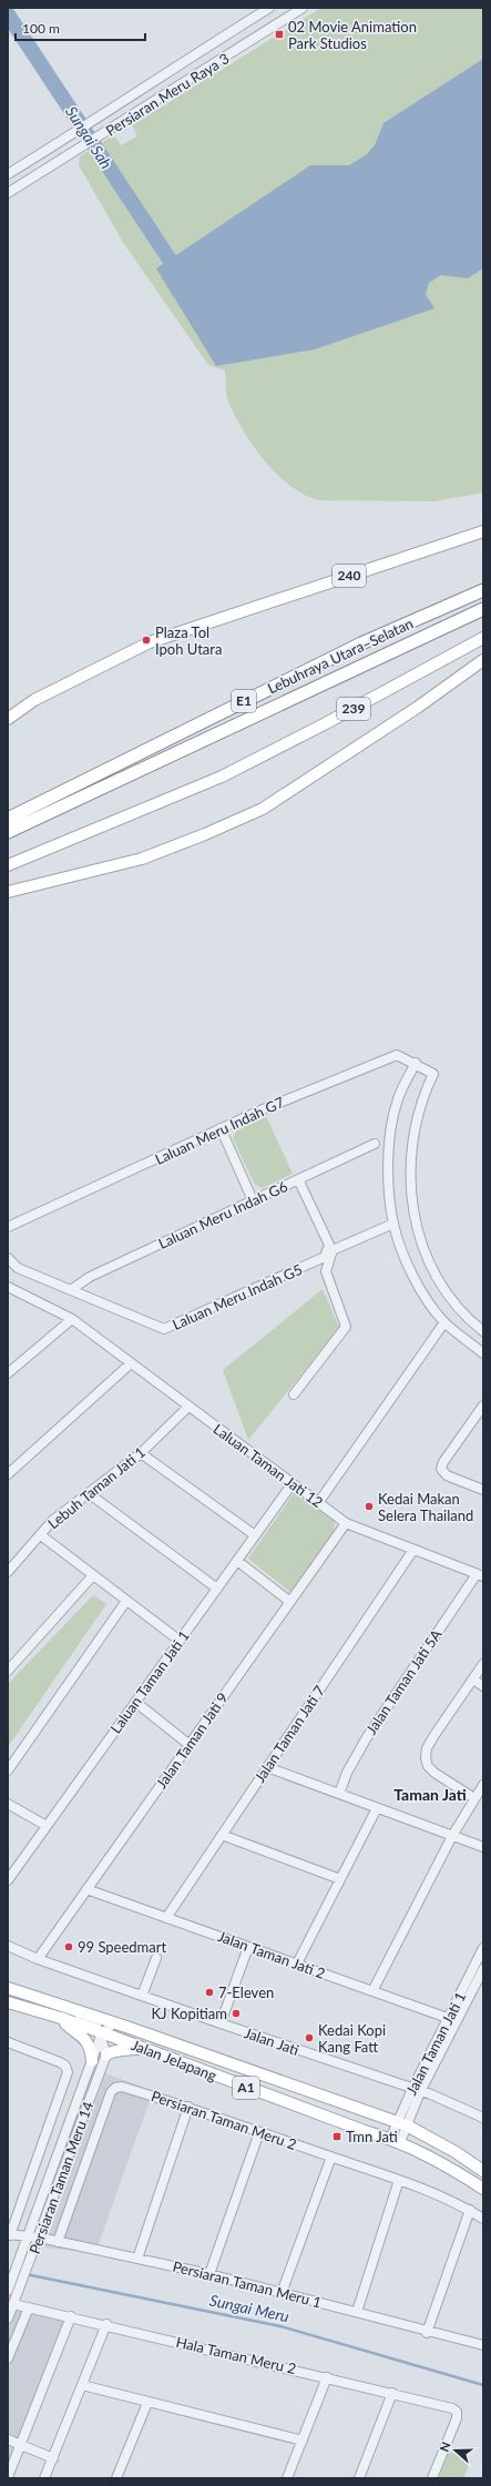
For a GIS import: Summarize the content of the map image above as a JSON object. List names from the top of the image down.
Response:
{
  "streets": {
    "highway": ["Lebuhraya Utara–Selatan", "E1"],
    "main road": [
      "240",
      "239",
      "Jalan Jelapang",
      "A1"
    ],
    "street": [
      "Persiaran Meru Raya 3",
      "Laluan Meru Indah G7",
      "Laluan Meru Indah G6",
      "Laluan Meru Indah G5",
      "Laluan Taman Jati 12",
      "Lebuh Taman Jati 1",
      "Laluan Taman Jati 1",
      "Jalan Taman Jati 5A",
      "Jalan Taman Jati 7",
      "Jalan Taman Jati 9",
      "Jalan Taman Jati 2",
      "Jalan Jati",
      "Jalan Taman Jati 1",
      "Persiaran Taman Meru 2",
      "Persiaran Taman Meru 14",
      "Persiaran Taman Meru 1",
      "Hala Taman Meru 2"
    ]
  },
  "crossings": [
    ["Laluan Meru Indah G6", "Laluan Meru Indah G5"],
    ["Laluan Taman Jati 12", "Lebuh Taman Jati 1"],
    ["Laluan Taman Jati 12", "Laluan Taman Jati 1"],
    ["Laluan Taman Jati 12", "Jalan Taman Jati 5A"],
    ["Laluan Taman Jati 12", "Jalan Taman Jati 7"],
    ["Laluan Taman Jati 12", "Jalan Taman Jati 9"],
    ["Jalan Taman Jati 7", "Jalan Taman Jati 2"],
    ["Jalan Taman Jati 9", "Jalan Taman Jati 2"],
    ["Jalan Taman Jati 9", "Jalan Jati"],
    ["Jalan Taman Jati 2", "Jalan Taman Jati 1"],
    ["Jalan Jati", "Jalan Taman Jati 1"],
    ["Jalan Taman Jati 1", "Jalan Jelapang"],
    ["Jalan Jelapang", "Persiaran Taman Meru 14"],
    ["Persiaran Taman Meru 2", "Persiaran Taman Meru 1"],
    ["Persiaran Taman Meru 14", "Persiaran Taman Meru 1"],
    ["Persiaran Taman Meru 14", "Hala Taman Meru 2"]
  ],
  "districts": ["Taman Jati"],
  "water": ["Sungai Sah", "Sungai Meru"],
  "places": {
    "transit": ["02 Movie Animation Park Studios", "Tmn Jati"],
    "other": [
      "Plaza Tol Ipoh Utara",
      "Kedai Makan Selera Thailand",
      "99 Speedmart",
      "7-Eleven",
      "KJ Kopitiam",
      "Kedai Kopi Kang Fatt"
    ]
  },
  "scale_bar": "100 m",
  "north": "left"
}
